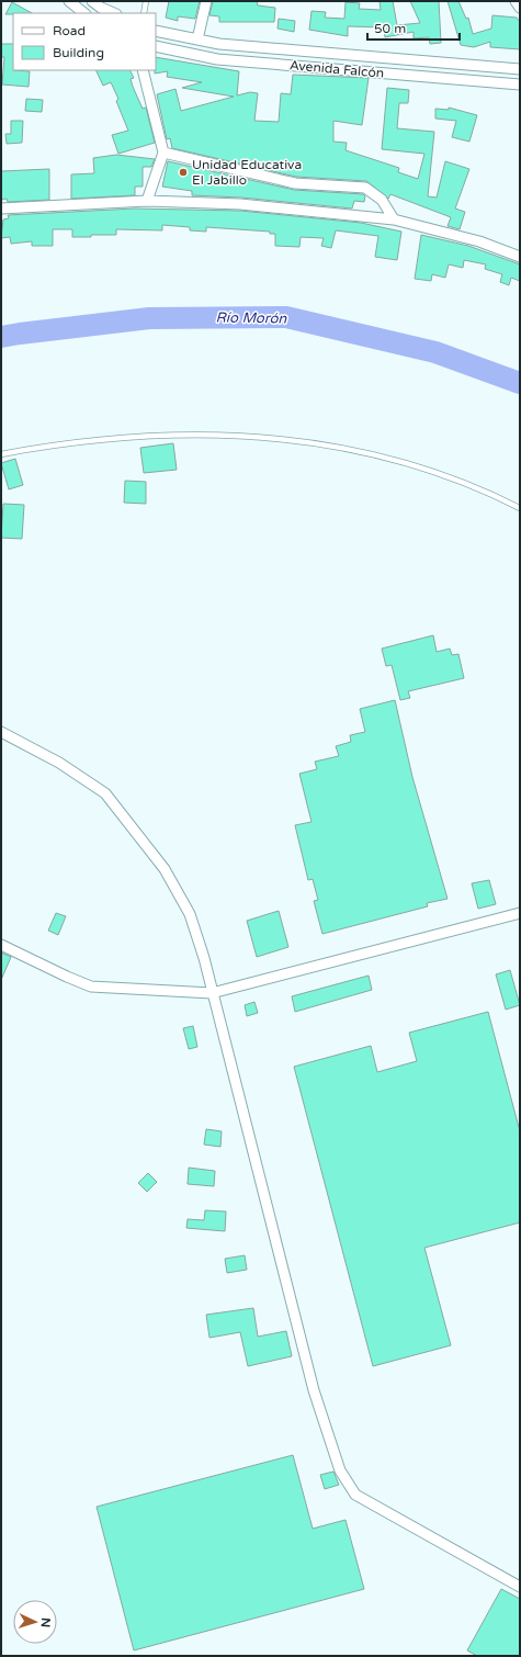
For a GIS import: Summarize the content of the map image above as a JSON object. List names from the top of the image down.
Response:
{
  "streets": {
    "street": ["Avenida Falcón"]
  },
  "water": ["Río Morón"],
  "places": ["Unidad Educativa El Jabillo"],
  "legend": ["Road", "Building"],
  "scale_bar": "50 m",
  "north": "right"
}
